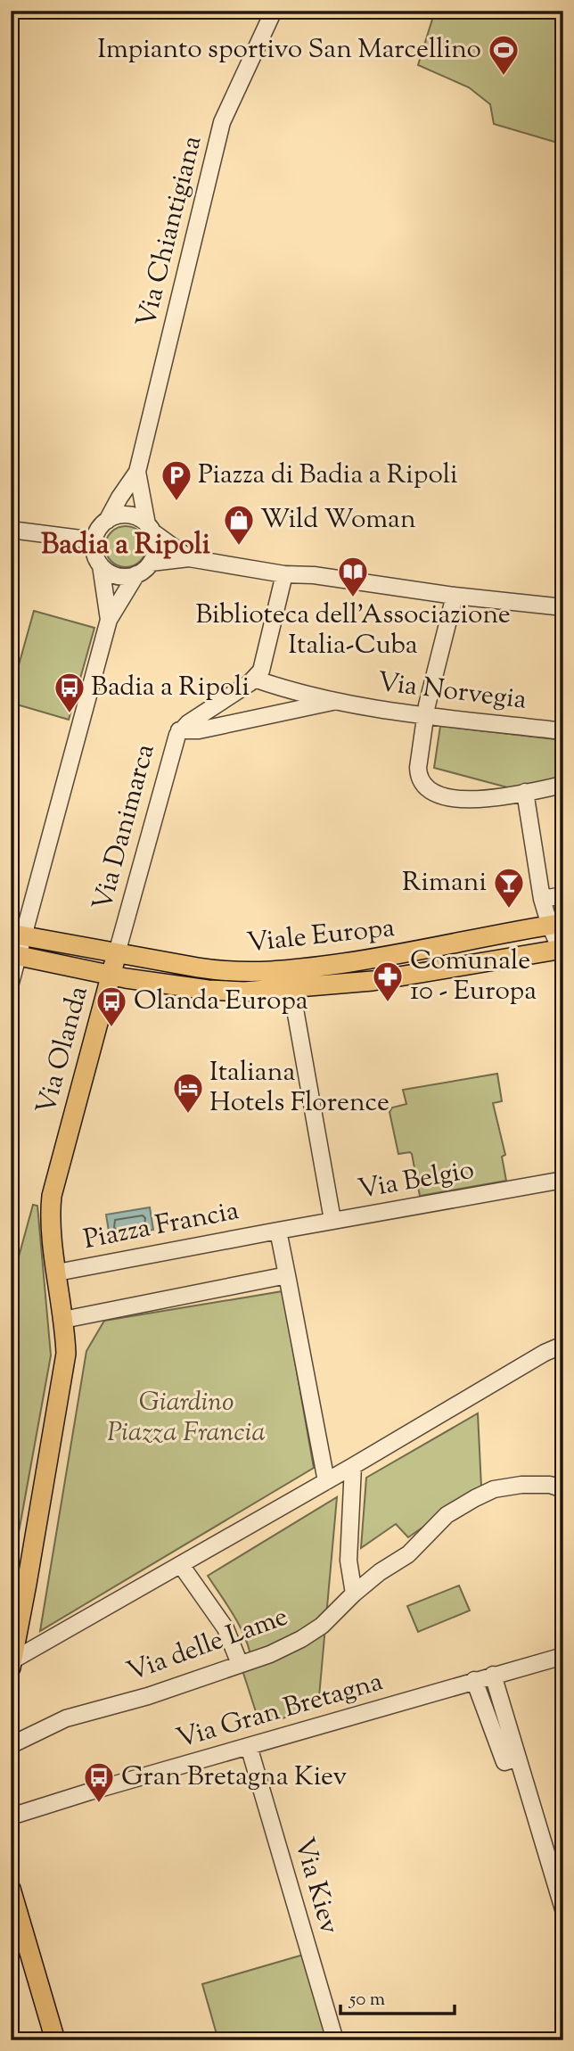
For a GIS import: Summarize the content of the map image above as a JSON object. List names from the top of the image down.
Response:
{
  "streets": {
    "main road": ["Viale Europa", "Via Olanda", "Piazza Francia"],
    "street": [
      "Via Chiantigiana",
      "Via Norvegia",
      "Via Danimarca",
      "Via Belgio",
      "Via delle Lame",
      "Via Gran Bretagna",
      "Via Kiev"
    ]
  },
  "crossings": [
    ["Via Norvegia", "Via Danimarca"],
    ["Via Danimarca", "Viale Europa"],
    ["Via Danimarca", "Via Olanda"],
    ["Viale Europa", "Via Olanda"],
    ["Via Olanda", "Piazza Francia"],
    ["Via Belgio", "Piazza Francia"],
    ["Via Gran Bretagna", "Via Kiev"]
  ],
  "districts": ["Badia a Ripoli"],
  "parks": ["Giardino Piazza Francia"],
  "places": {
    "sports": ["Impianto sportivo San Marcellino"],
    "parking": ["Piazza di Badia a Ripoli"],
    "shop": ["Wild Woman"],
    "library": ["Biblioteca dell'Associazione Italia-Cuba"],
    "bus stop": ["Badia a Ripoli", "Olanda Europa", "Gran Bretagna Kiev"],
    "bar": ["Rimani"],
    "pharmacy": ["Comunale 10 - Europa"],
    "hotel": ["Italiana Hotels Florence"]
  },
  "scale_bar": "50 m"
}
